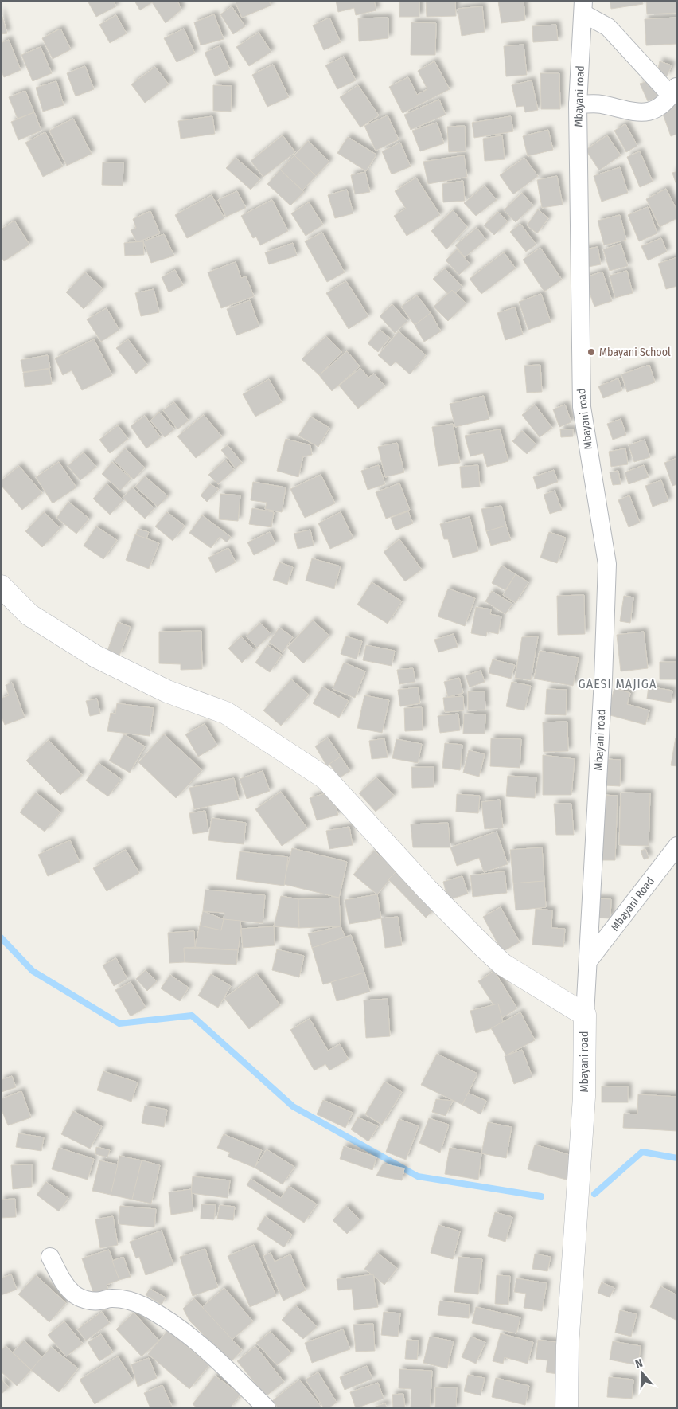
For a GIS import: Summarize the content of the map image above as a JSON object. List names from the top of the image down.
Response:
{
  "streets": {
    "street": ["Mbayani road", "Mbayani Road"]
  },
  "crossings": [
    ["Mbayani road", "Mbayani Road"]
  ],
  "districts": ["GAESI MAJIGA"],
  "places": ["Mbayani School"],
  "north": "top"
}
